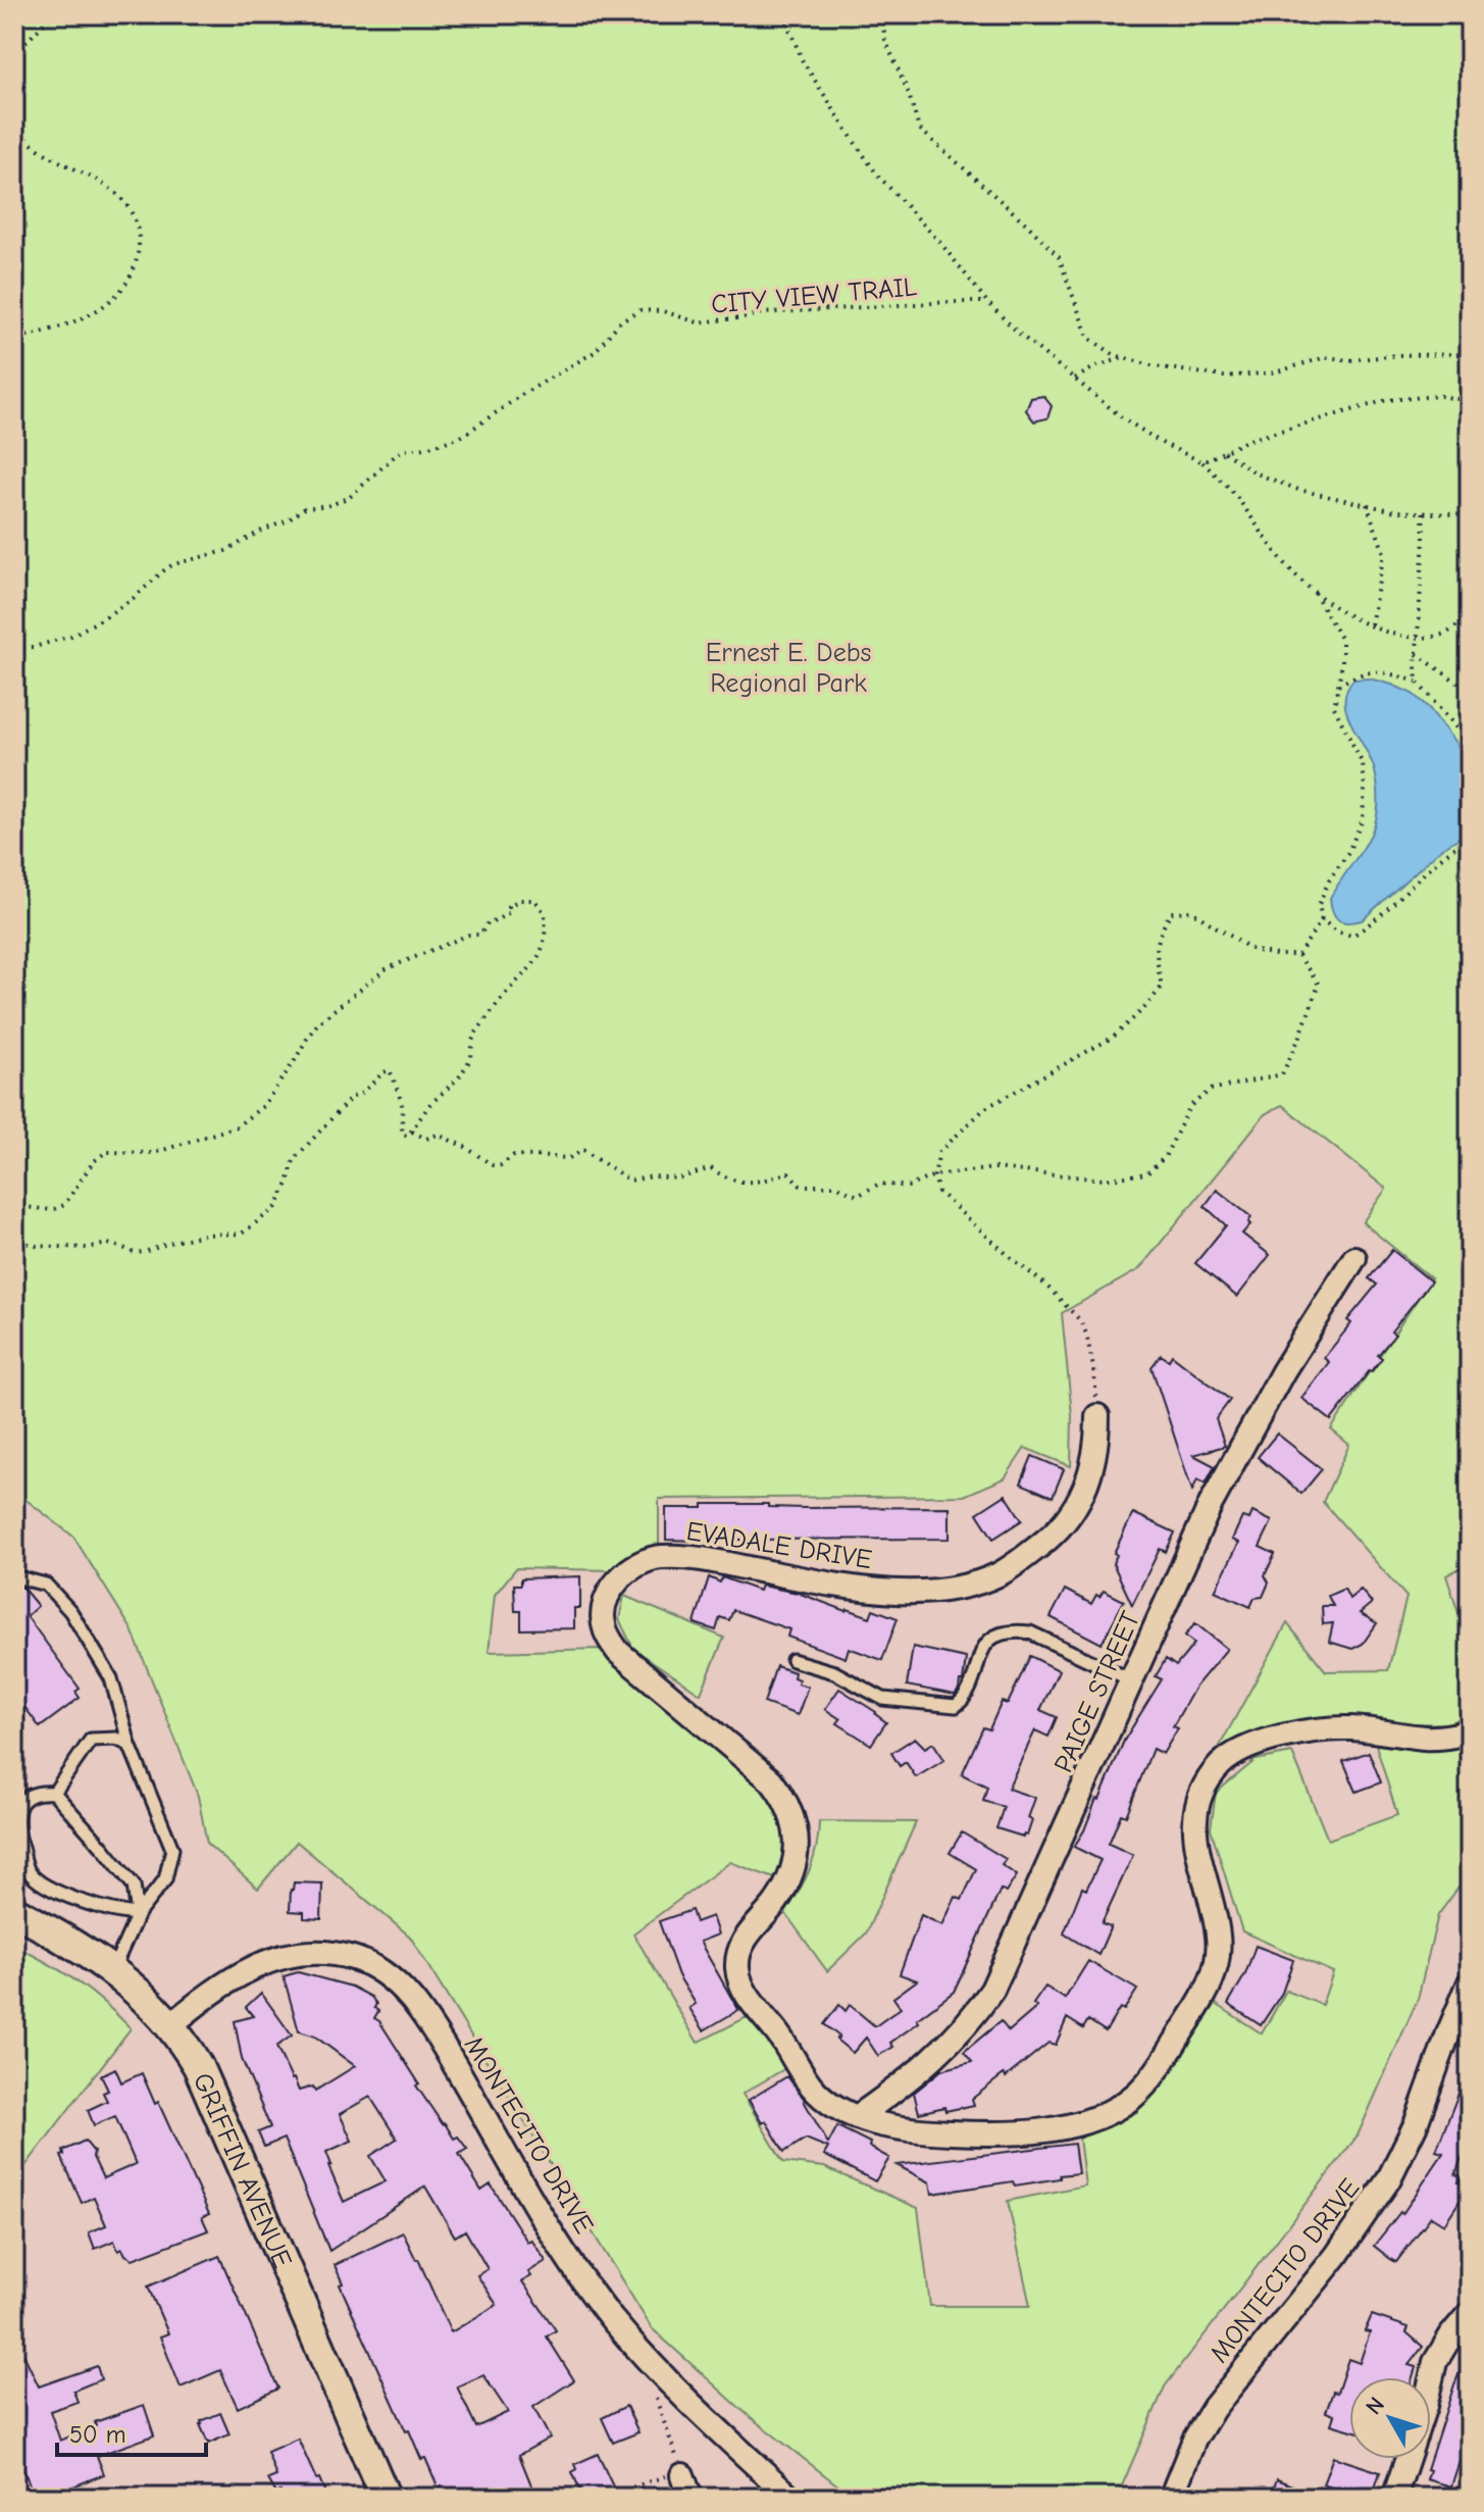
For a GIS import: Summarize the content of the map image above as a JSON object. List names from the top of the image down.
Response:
{
  "streets": {
    "street": [
      "EVADALE DRIVE",
      "PAIGE STREET",
      "MONTECITO DRIVE",
      "GRIFFIN AVENUE"
    ],
    "path": ["CITY VIEW TRAIL"]
  },
  "crossings": [
    ["EVADALE DRIVE", "PAIGE STREET"],
    ["MONTECITO DRIVE", "GRIFFIN AVENUE"]
  ],
  "parks": ["Ernest E. Debs Regional Park"],
  "scale_bar": "50 m",
  "north": "top left"
}
